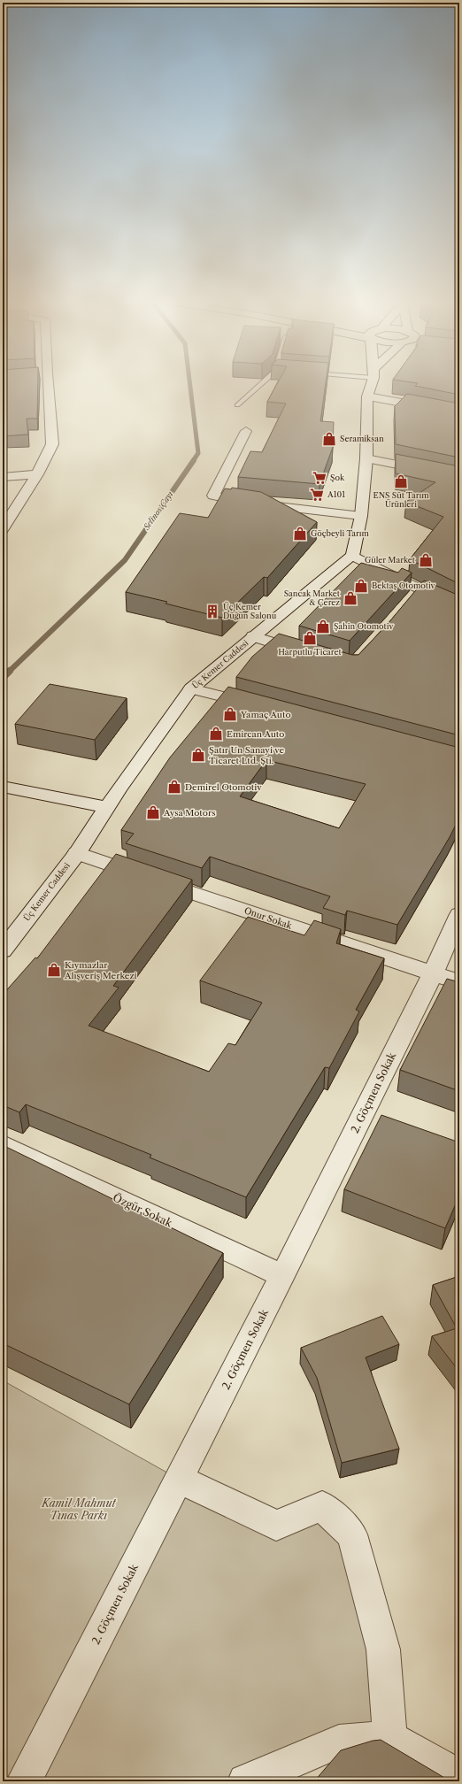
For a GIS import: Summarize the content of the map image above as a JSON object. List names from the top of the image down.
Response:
{
  "streets": {
    "street": [
      "Üç Kemer Caddesi",
      "Onur Sokak",
      "2. Göçmen Sokak",
      "Özgür Sokak"
    ]
  },
  "crossings": [
    ["Üç Kemer Caddesi", "Onur Sokak"],
    ["Onur Sokak", "2. Göçmen Sokak"],
    ["2. Göçmen Sokak", "Özgür Sokak"]
  ],
  "water": ["Selinos Çayı"],
  "parks": ["Kamil Mahmut Tınas Parkı"],
  "places": {
    "shop": [
      "Seramiksan",
      "ENS Süt Tarım Ürünleri",
      "Göçbeyli Tarım",
      "Güler Market",
      "Bektaş Otomotiv",
      "Sancak Market & Çerez",
      "Şahin Otomotiv",
      "Harputlu Ticaret",
      "Yamaç Auto",
      "Emircan Auto",
      "Şatır Un Sanayi ve Ticaret Ltd. Şti.",
      "Demirel Otomotiv",
      "Aysa Motors",
      "Kıymazlar Alışveriş Merkezi"
    ],
    "supermarket": ["Şok", "A101"],
    "building": ["Üç Kemer Düğün Salonu"]
  }
}
